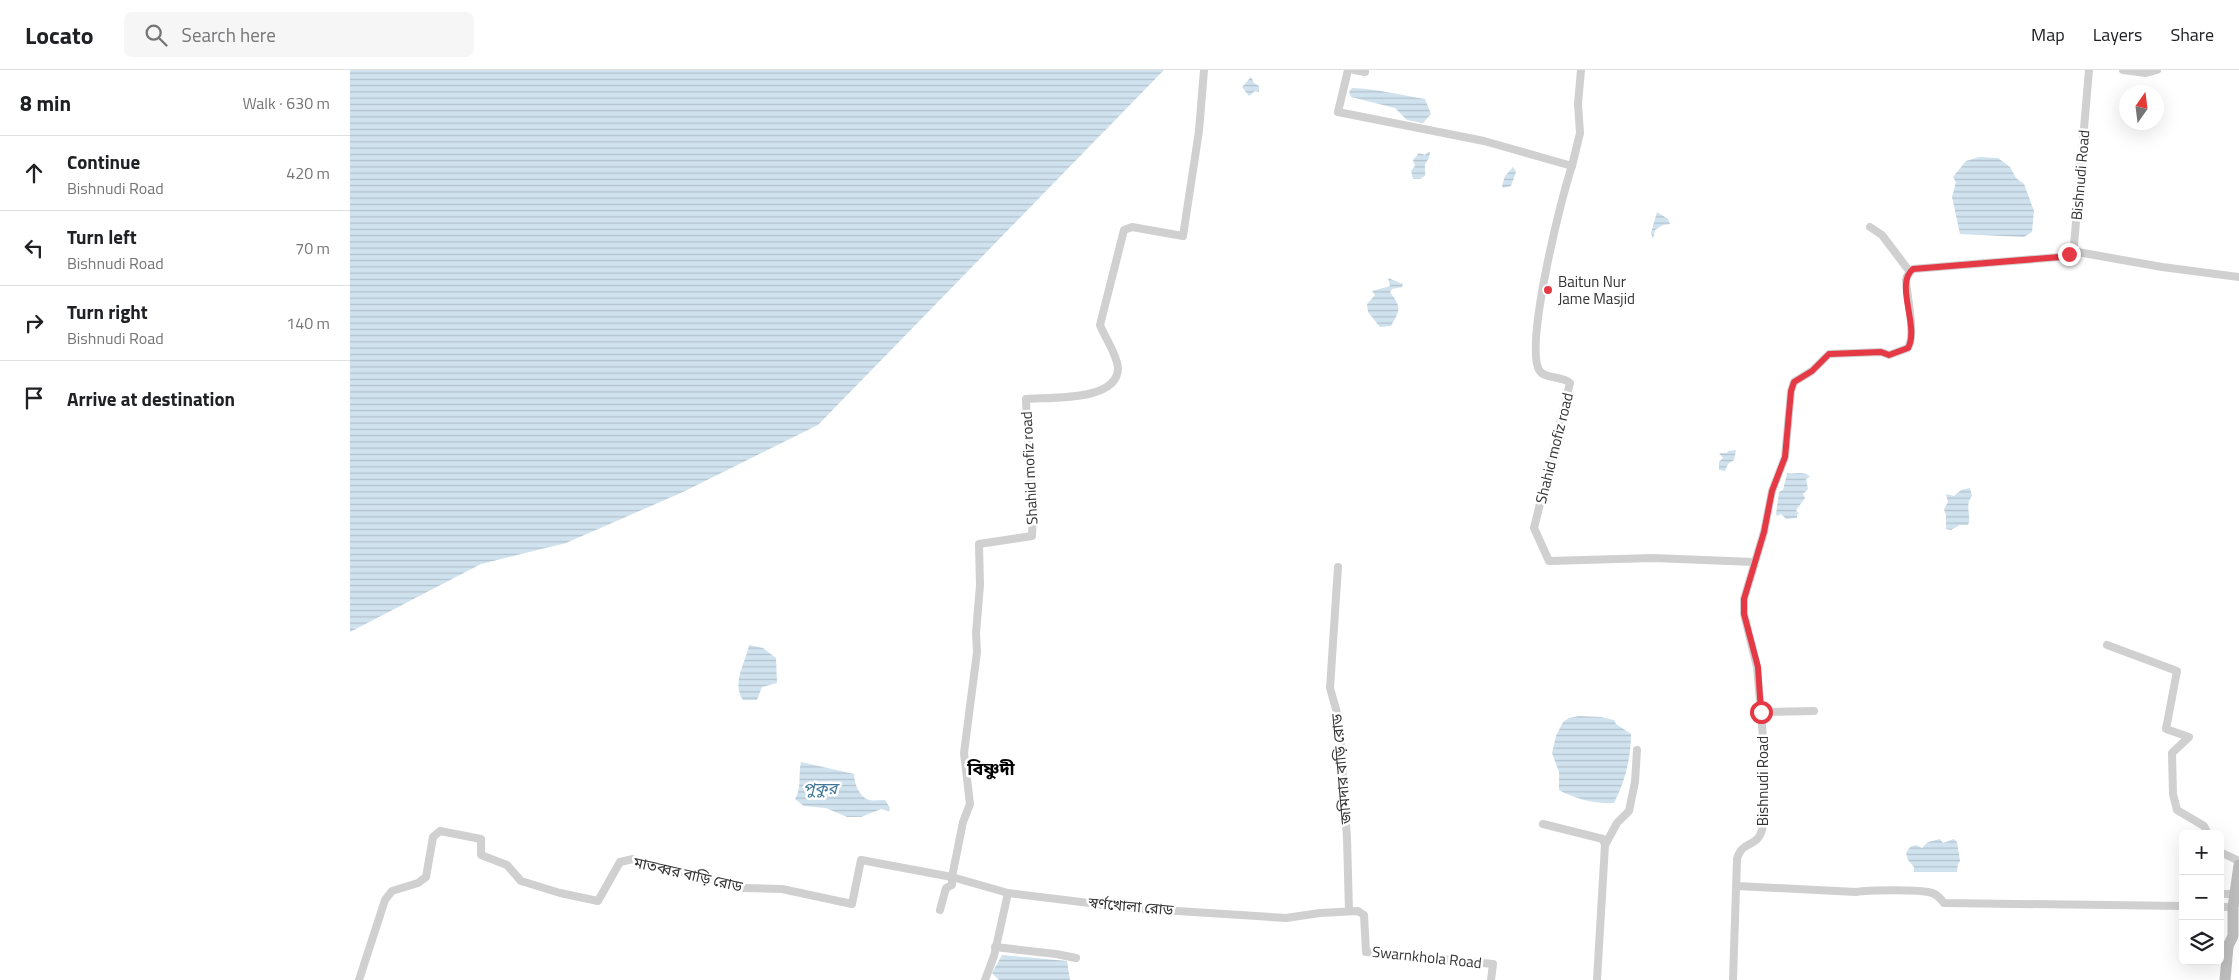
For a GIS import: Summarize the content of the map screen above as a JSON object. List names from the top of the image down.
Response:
{
  "streets": {
    "street": [
      "Bishnudi Road",
      "Shahid mofiz road",
      "জমিদার বাড়ি রোড",
      "মাতব্বর বাড়ি রোড",
      "স্বর্ণখোলা রোড",
      "Swarnkhola Road"
    ]
  },
  "crossings": [
    ["Bishnudi Road", "Shahid mofiz road"],
    ["Shahid mofiz road", "মাতব্বর বাড়ি রোড"],
    ["Shahid mofiz road", "স্বর্ণখোলা রোড"],
    ["জমিদার বাড়ি রোড", "স্বর্ণখোলা রোড"],
    ["জমিদার বাড়ি রোড", "Swarnkhola Road"],
    ["মাতব্বর বাড়ি রোড", "স্বর্ণখোলা রোড"],
    ["স্বর্ণখোলা রোড", "Swarnkhola Road"]
  ],
  "districts": ["বিষ্ণুদী"],
  "water": ["পুকুর"],
  "places": ["Baitun Nur Jame Masjid"],
  "north": "top",
  "page": {
    "header": "Locato",
    "search": "Search here",
    "nav": ["Map", "Layers", "Share"],
    "heading": ["8 min", "Walk · 630 m"],
    "list": [
      ["Continue", "Bishnudi Road", "420 m"],
      ["Turn left", "Bishnudi Road", "70 m"],
      ["Turn right", "Bishnudi Road", "140 m"],
      "Arrive at destination"
    ],
    "map_buttons": ["+", "−"]
  }
}
